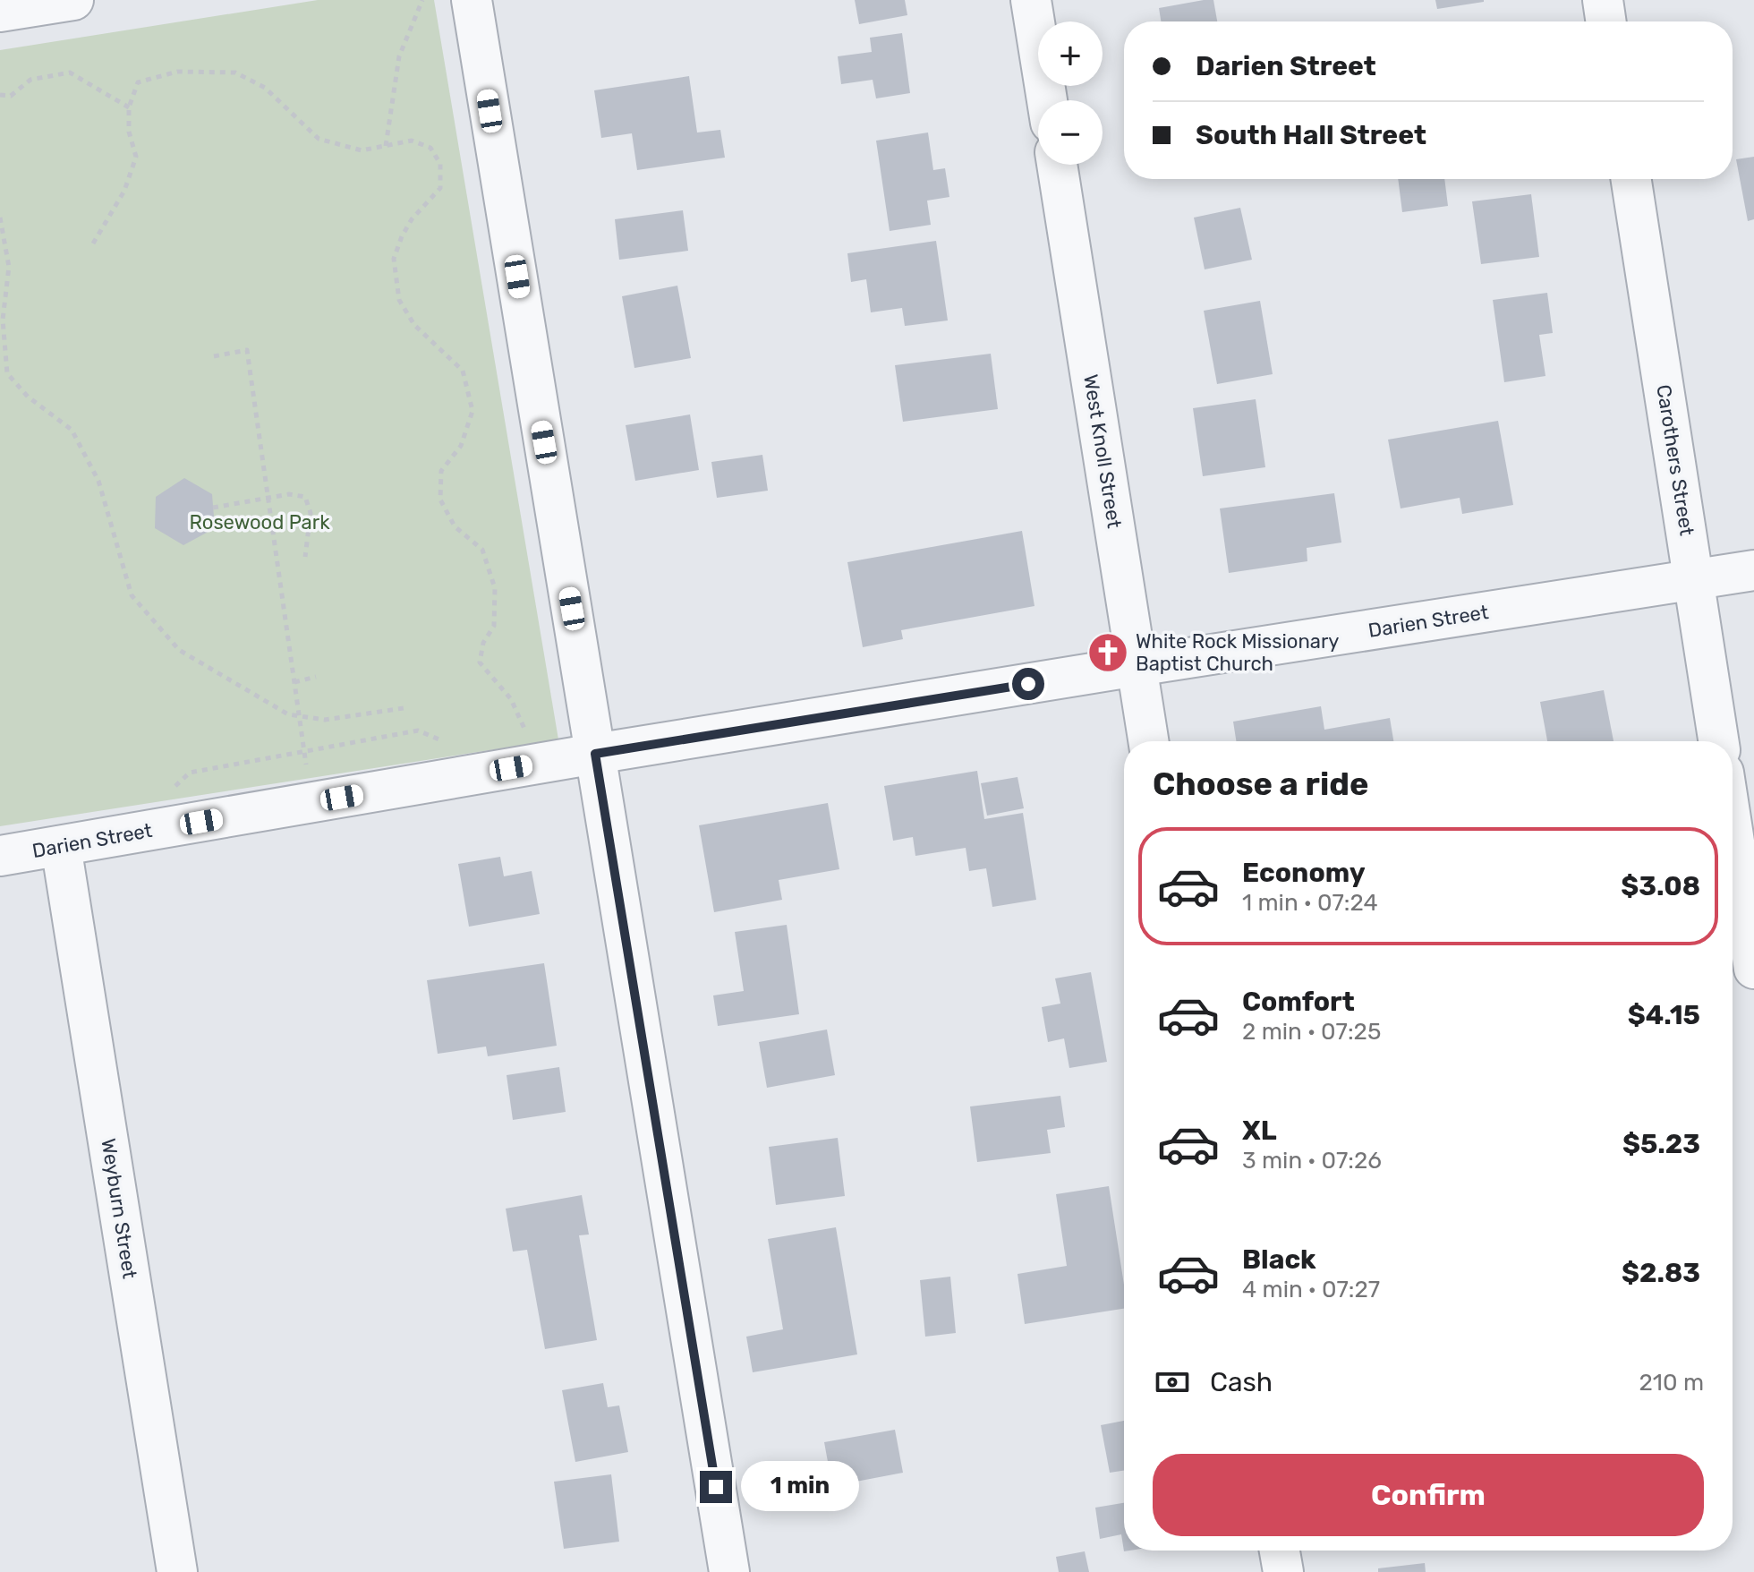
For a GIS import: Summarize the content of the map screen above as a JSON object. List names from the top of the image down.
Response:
{
  "streets": {
    "street": [
      "West Knoll Street",
      "Carothers Street",
      "Darien Street",
      "Weyburn Street"
    ]
  },
  "crossings": [
    ["West Knoll Street", "Darien Street"],
    ["Carothers Street", "Darien Street"],
    ["Darien Street", "Weyburn Street"]
  ],
  "parks": ["Rosewood Park"],
  "places": {
    "church": ["White Rock Missionary Baptist Church"]
  },
  "page": {
    "map_buttons": ["+", "−"],
    "banner": ["Darien Street", "South Hall Street"],
    "heading": "Choose a ride",
    "list": [
      {
        "name": "Economy",
        "note": "1 min · 07:24",
        "value": "$3.08"
      },
      {
        "name": "Comfort",
        "note": "2 min · 07:25",
        "value": "$4.15"
      },
      {
        "name": "XL",
        "note": "3 min · 07:26",
        "value": "$5.23"
      },
      {
        "name": "Black",
        "note": "4 min · 07:27",
        "value": "$2.83"
      }
    ],
    "pay": ["Cash", "210 m"],
    "buttons": "Confirm",
    "bubble": "1 min"
  }
}
